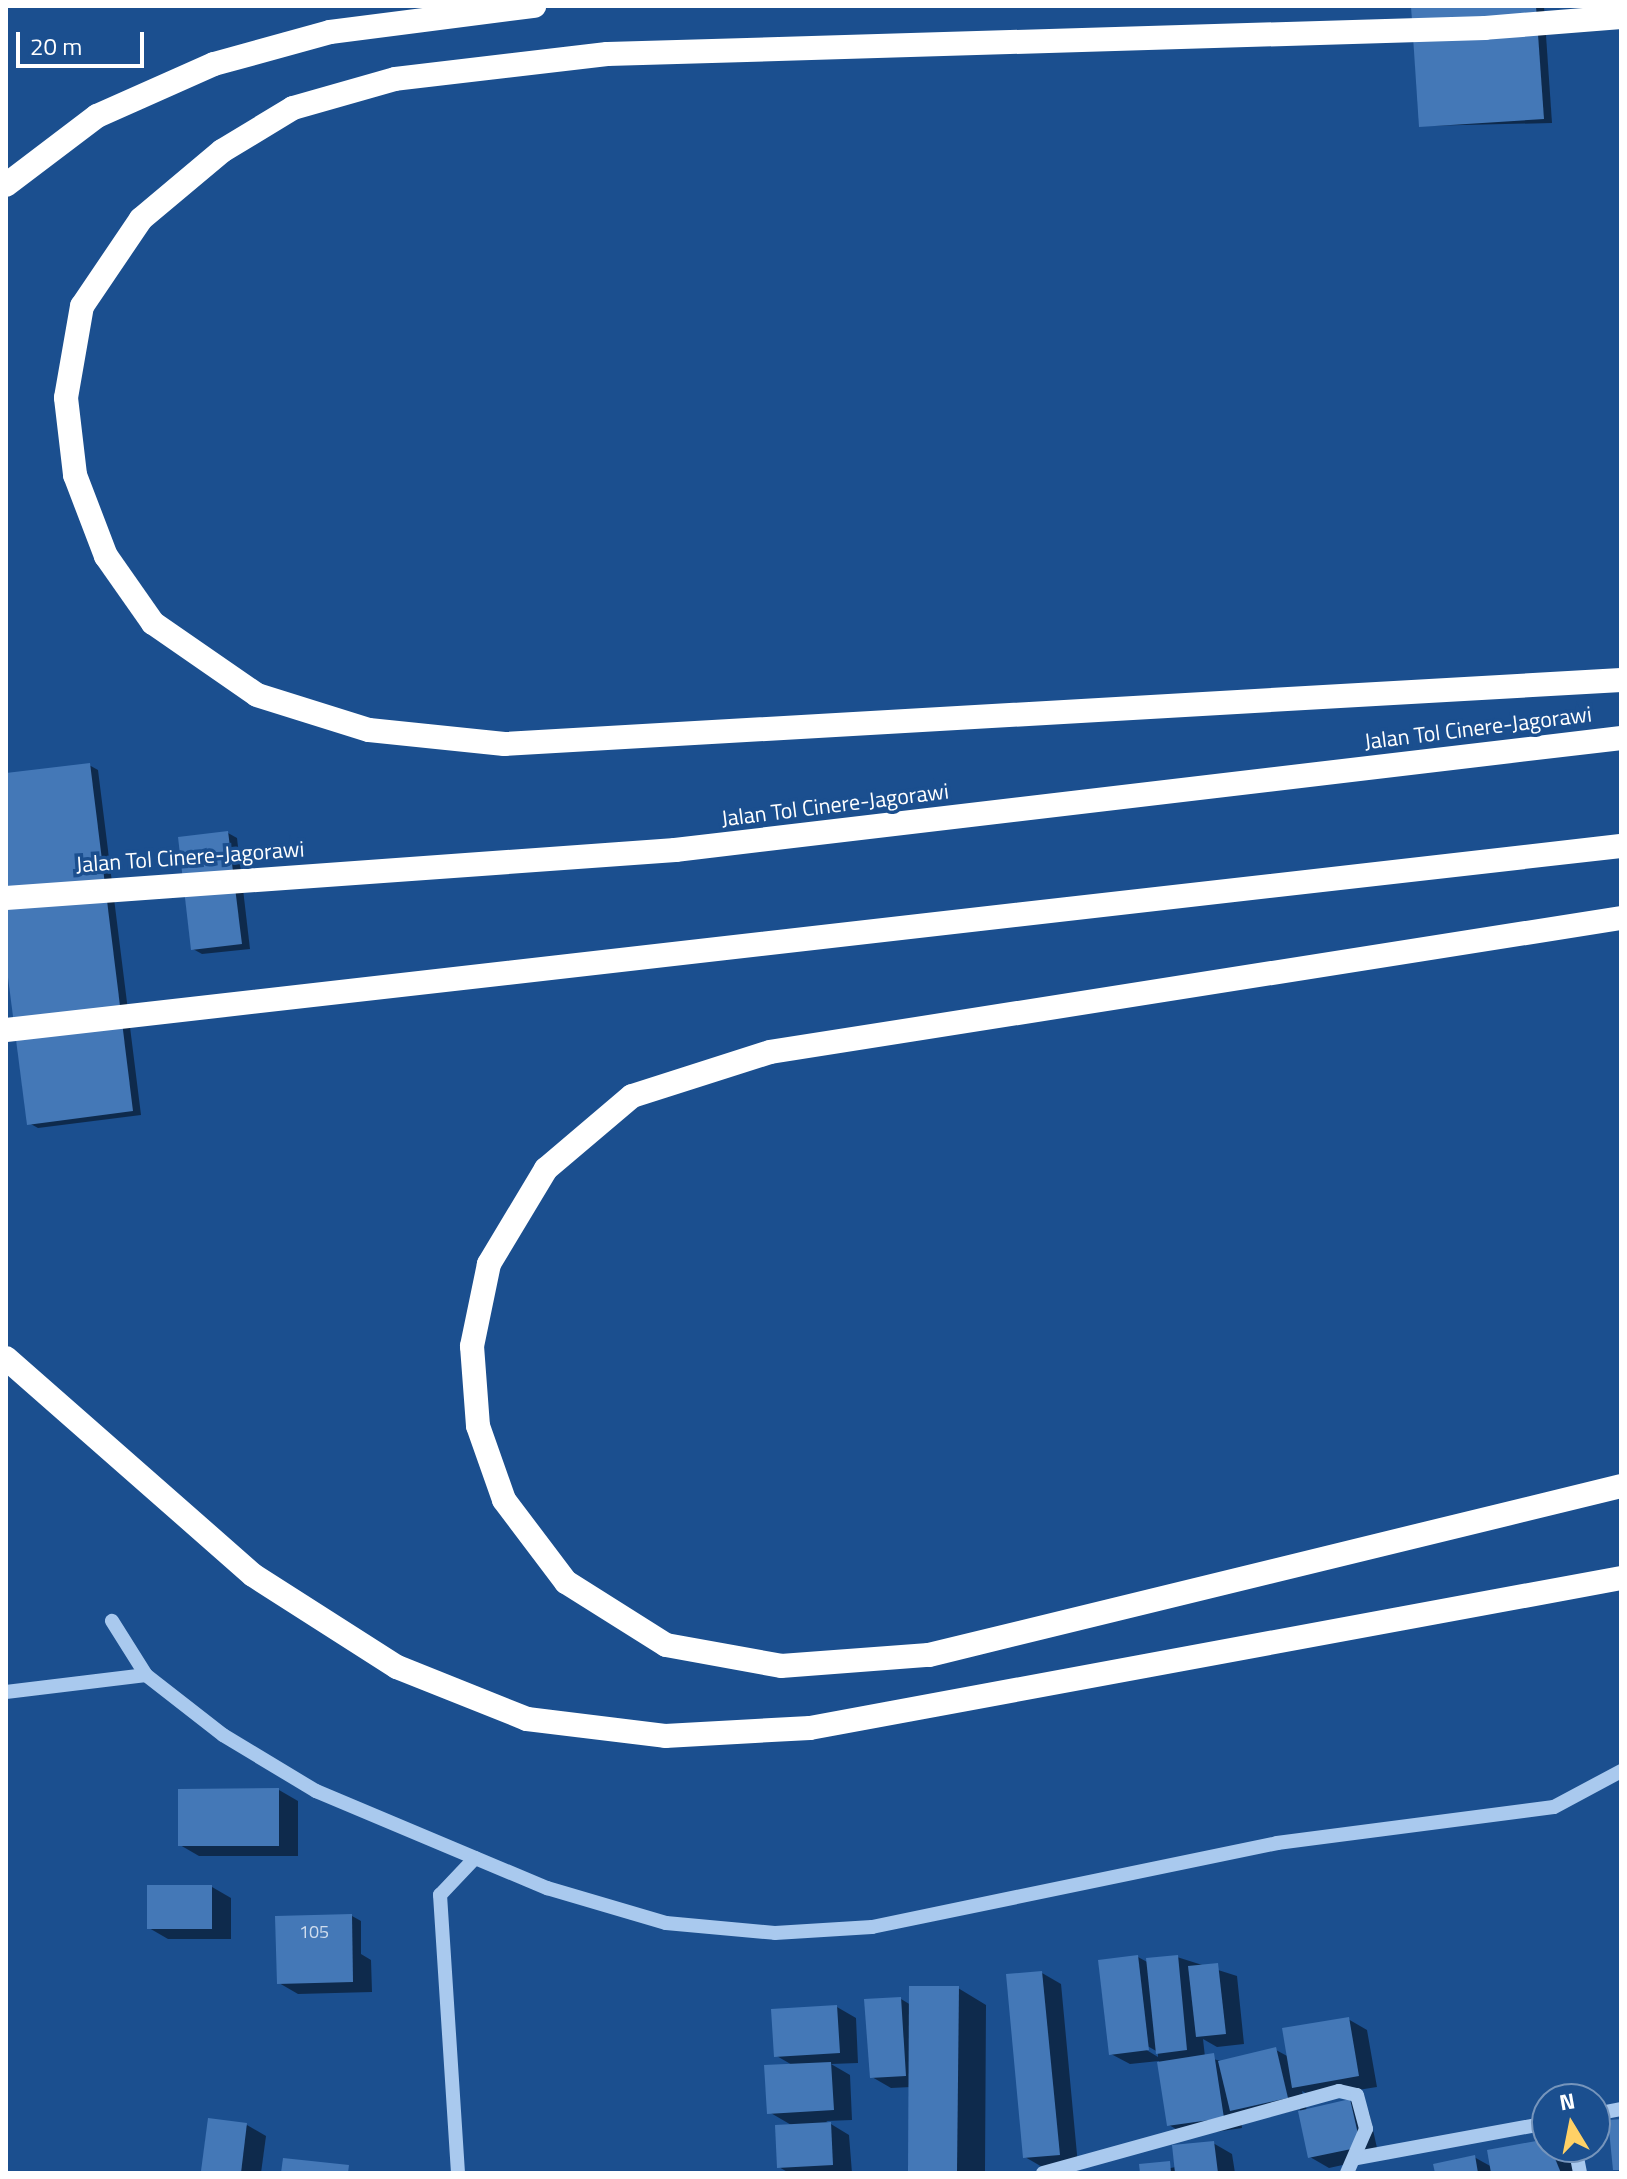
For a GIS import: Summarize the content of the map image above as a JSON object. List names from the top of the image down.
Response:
{
  "streets": {
    "highway": ["Jalan Tol Cinere-Jagorawi"]
  },
  "house_numbers": ["105"],
  "scale_bar": "20 m",
  "north": "top"
}
